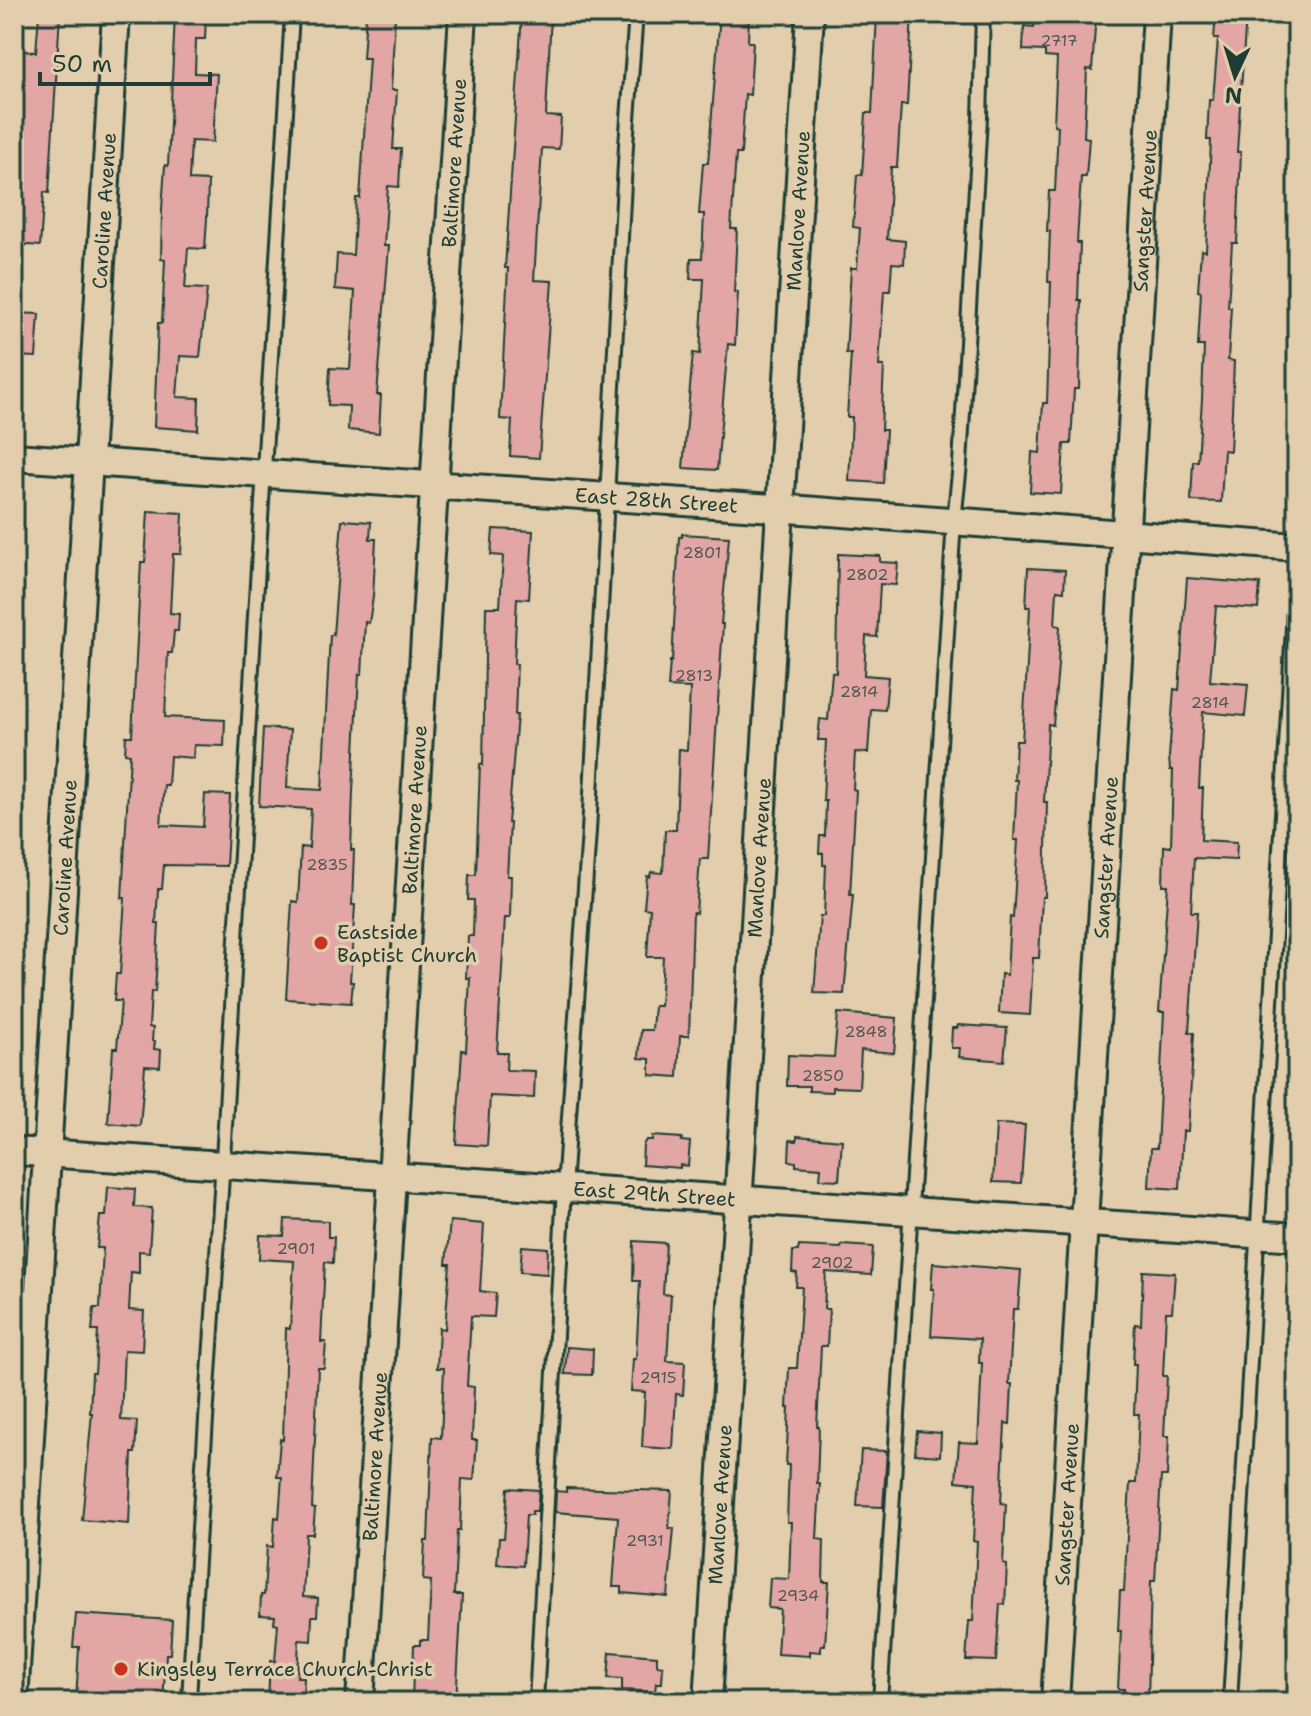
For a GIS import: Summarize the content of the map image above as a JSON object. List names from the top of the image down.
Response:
{
  "streets": {
    "street": [
      "Baltimore Avenue",
      "Caroline Avenue",
      "Manlove Avenue",
      "Sangster Avenue",
      "East 28th Street",
      "East 29th Street"
    ]
  },
  "crossings": [
    ["Baltimore Avenue", "East 28th Street"],
    ["Baltimore Avenue", "East 29th Street"],
    ["Caroline Avenue", "East 28th Street"],
    ["Caroline Avenue", "East 29th Street"],
    ["Manlove Avenue", "East 28th Street"],
    ["Manlove Avenue", "East 29th Street"],
    ["Sangster Avenue", "East 28th Street"],
    ["Sangster Avenue", "East 29th Street"]
  ],
  "places": ["Eastside Baptist Church", "Kingsley Terrace Church-Christ"],
  "house_numbers": [
    "2717",
    "2801",
    "2802",
    "2813",
    "2814",
    "2814",
    "2835",
    "2848",
    "2850",
    "2901",
    "2902",
    "2915",
    "2931",
    "2934"
  ],
  "scale_bar": "50 m",
  "north": "bottom"
}
